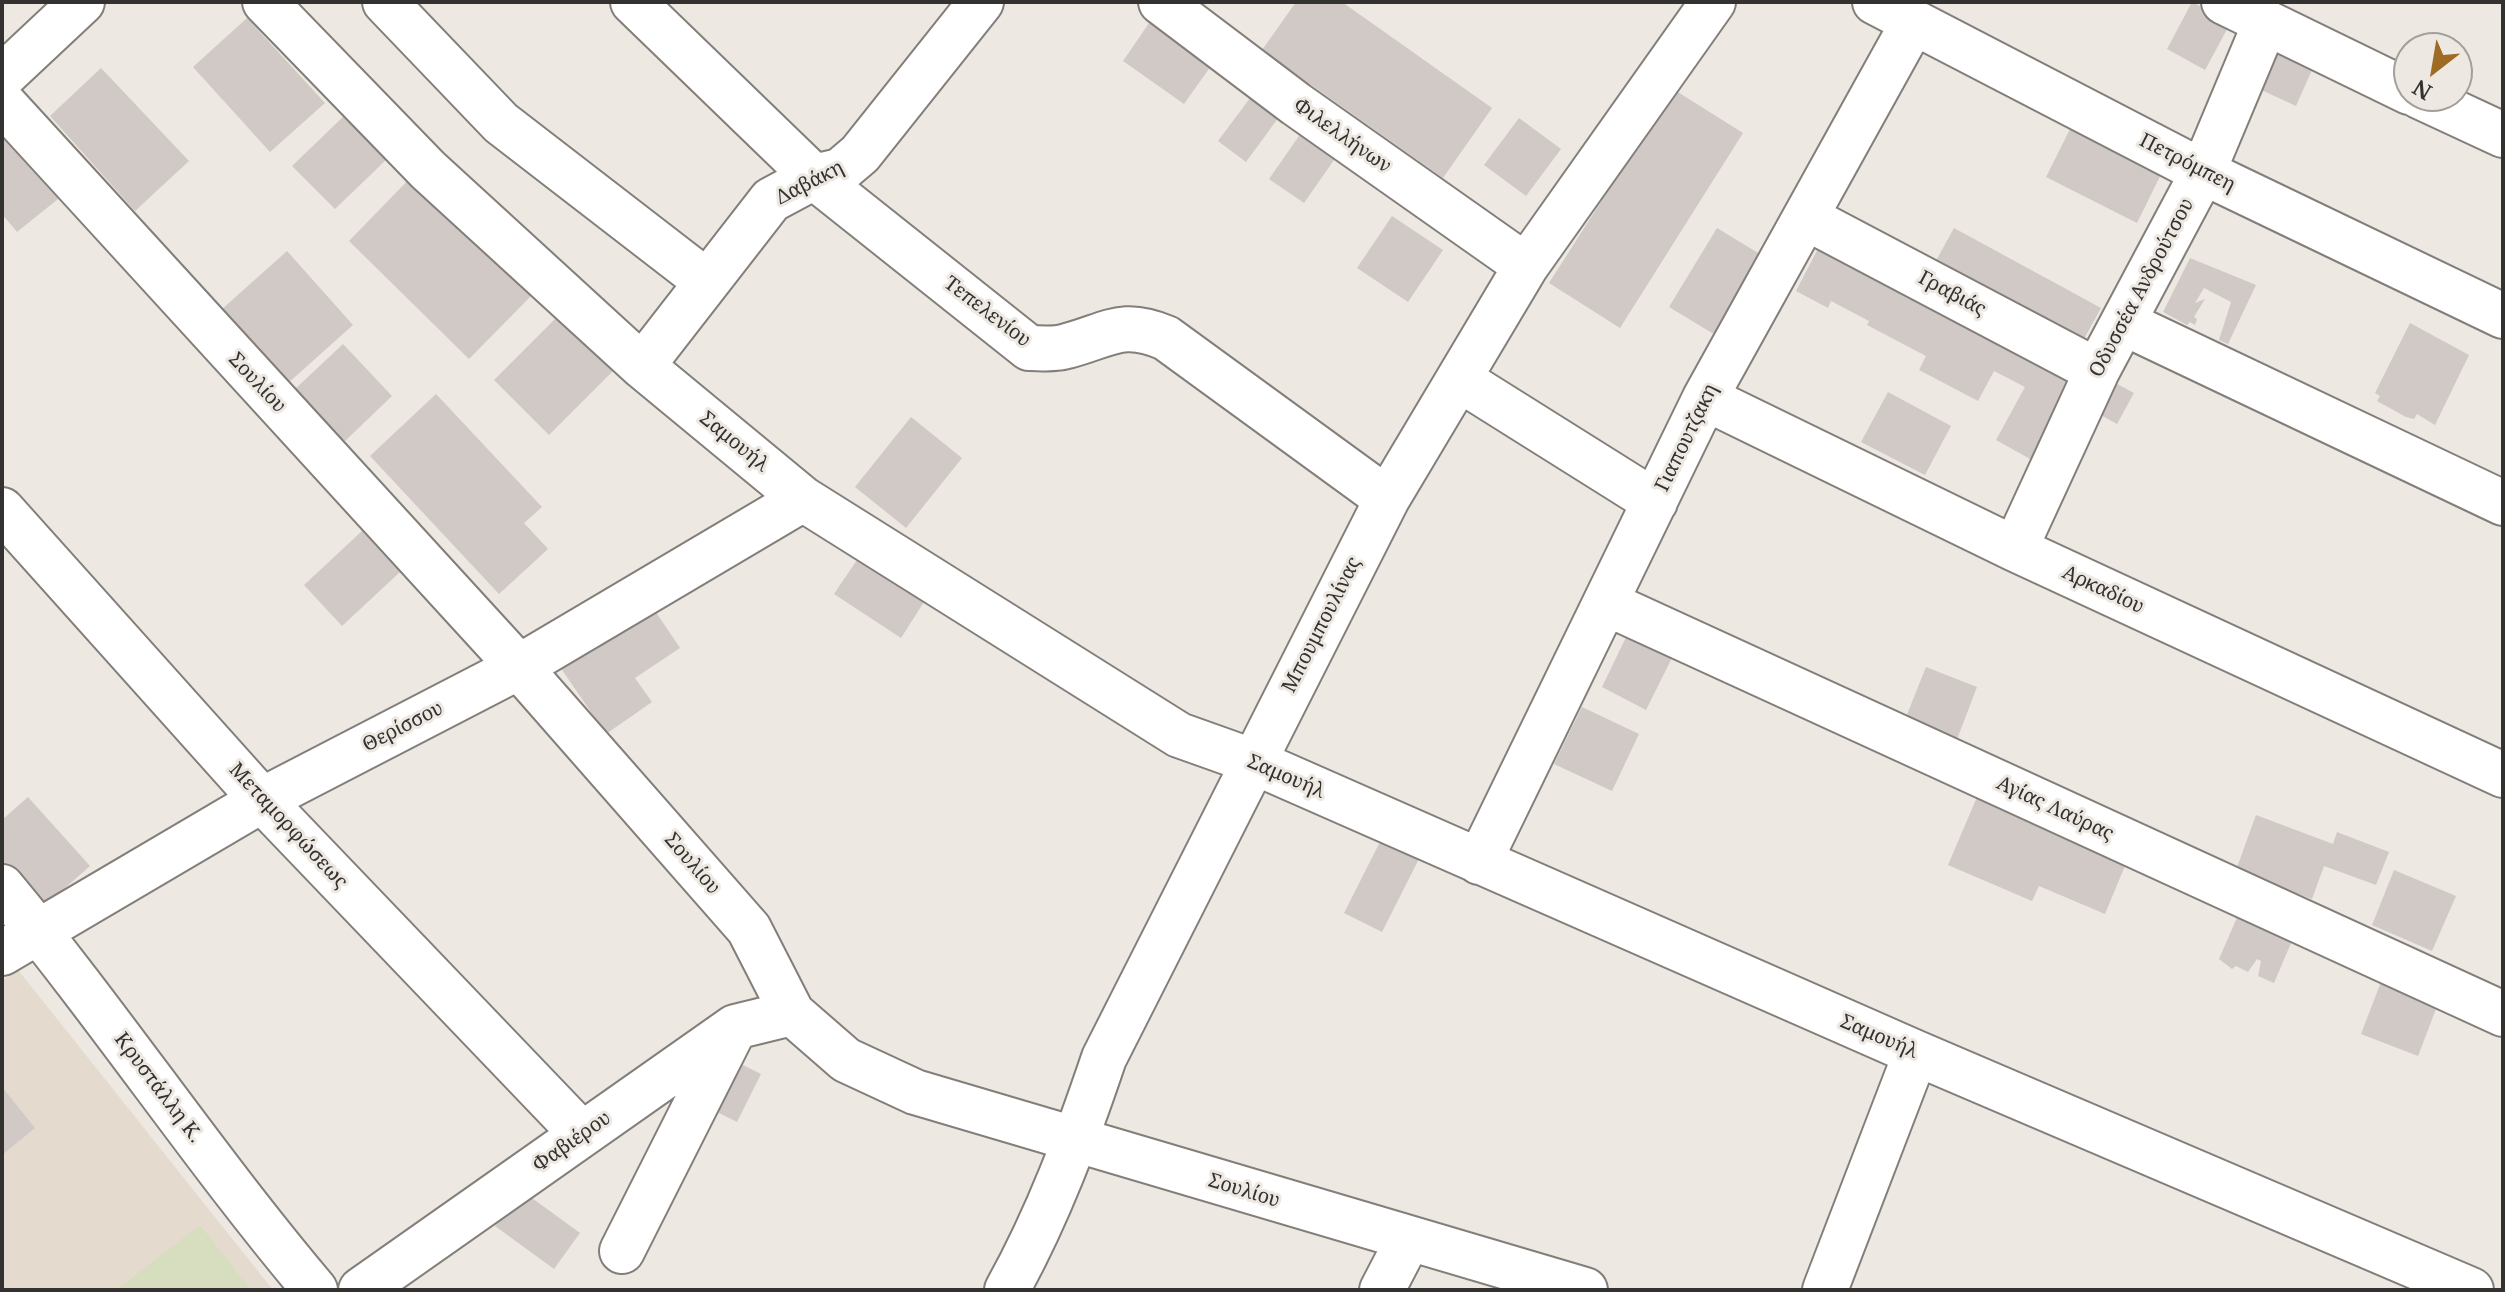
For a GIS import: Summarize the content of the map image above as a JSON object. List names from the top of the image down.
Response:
{
  "streets": {
    "street": [
      "Φιλελλήνων",
      "Πετρόμπεη",
      "Δαβάκη",
      "Οδυσσέα Ανδρούτσου",
      "Γραβιάς",
      "Τεπελενίου",
      "Σουλίου",
      "Γιαπουτζακη",
      "Σαμουήλ",
      "Αρκαδίου",
      "Μπουμπουλίνας",
      "Θερίσσου",
      "Αγίας Λαύρας",
      "Μεταμορφώσεως",
      "Κρυστάλλη Κ.",
      "Φαβιέρου"
    ]
  },
  "crossings": [
    ["Φιλελλήνων", "Μπουμπουλίνας"],
    ["Πετρόμπεη", "Οδυσσέα Ανδρούτσου"],
    ["Πετρόμπεη", "Γιαπουτζακη"],
    ["Δαβάκη", "Τεπελενίου"],
    ["Δαβάκη", "Σαμουήλ"],
    ["Οδυσσέα Ανδρούτσου", "Γραβιάς"],
    ["Οδυσσέα Ανδρούτσου", "Αρκαδίου"],
    ["Γραβιάς", "Γιαπουτζακη"],
    ["Τεπελενίου", "Μπουμπουλίνας"],
    ["Σουλίου", "Μπουμπουλίνας"],
    ["Σουλίου", "Θερίσσου"],
    ["Σουλίου", "Φαβιέρου"],
    ["Γιαπουτζακη", "Σαμουήλ"],
    ["Γιαπουτζακη", "Αρκαδίου"],
    ["Γιαπουτζακη", "Αγίας Λαύρας"],
    ["Σαμουήλ", "Μπουμπουλίνας"],
    ["Σαμουήλ", "Θερίσσου"],
    ["Θερίσσου", "Μεταμορφώσεως"],
    ["Θερίσσου", "Κρυστάλλη Κ."],
    ["Μεταμορφώσεως", "Φαβιέρου"]
  ],
  "north": "bottom left"
}
